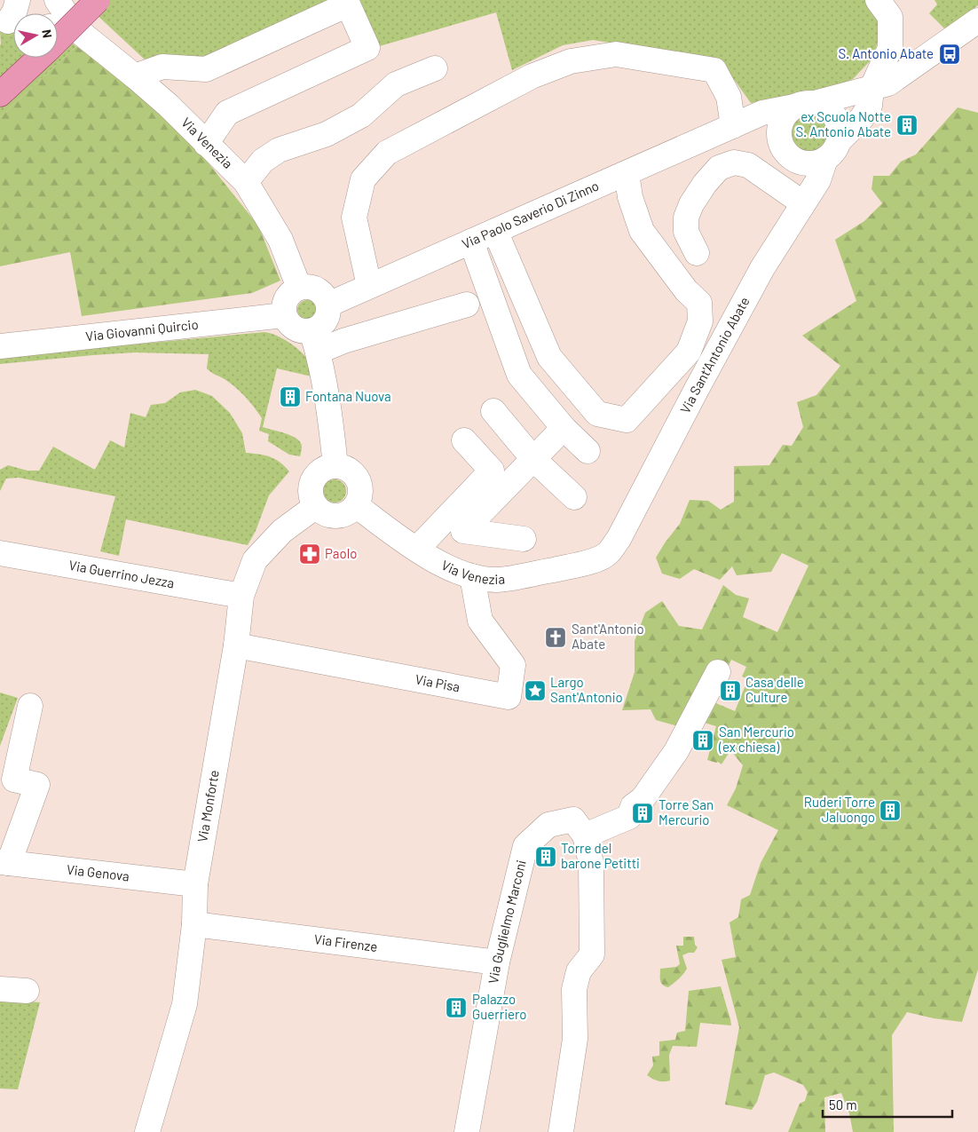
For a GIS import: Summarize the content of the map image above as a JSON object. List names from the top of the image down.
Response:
{
  "streets": {
    "street": [
      "Via Venezia",
      "Via Paolo Saverio Di Zinno",
      "Via Giovanni Quircio",
      "Via Sant'Antonio Abate",
      "Via Guerrino Jezza",
      "Via Pisa",
      "Via Monforte",
      "Via Genova",
      "Via Guglielmo Marconi",
      "Via Firenze"
    ]
  },
  "crossings": [
    ["Via Venezia", "Via Paolo Saverio Di Zinno"],
    ["Via Venezia", "Via Giovanni Quircio"],
    ["Via Venezia", "Via Sant'Antonio Abate"],
    ["Via Venezia", "Via Pisa"],
    ["Via Venezia", "Via Monforte"],
    ["Via Paolo Saverio Di Zinno", "Via Giovanni Quircio"],
    ["Via Paolo Saverio Di Zinno", "Via Sant'Antonio Abate"],
    ["Via Guerrino Jezza", "Via Monforte"],
    ["Via Pisa", "Via Monforte"],
    ["Via Monforte", "Via Genova"],
    ["Via Monforte", "Via Firenze"],
    ["Via Guglielmo Marconi", "Via Firenze"]
  ],
  "places": {
    "bus stop": ["S. Antonio Abate"],
    "building": [
      "ex Scuola Notte S. Antonio Abate",
      "Fontana Nuova",
      "Casa delle Culture",
      "San Mercurio (ex chiesa)",
      "Ruderi Torre Jaluongo",
      "Torre San Mercurio",
      "Torre del barone Petitti",
      "Palazzo Guerriero"
    ],
    "pharmacy": ["Paolo"],
    "church": ["Sant'Antonio Abate"],
    "place": ["Largo Sant'Antonio"]
  },
  "scale_bar": "50 m",
  "north": "right"
}
